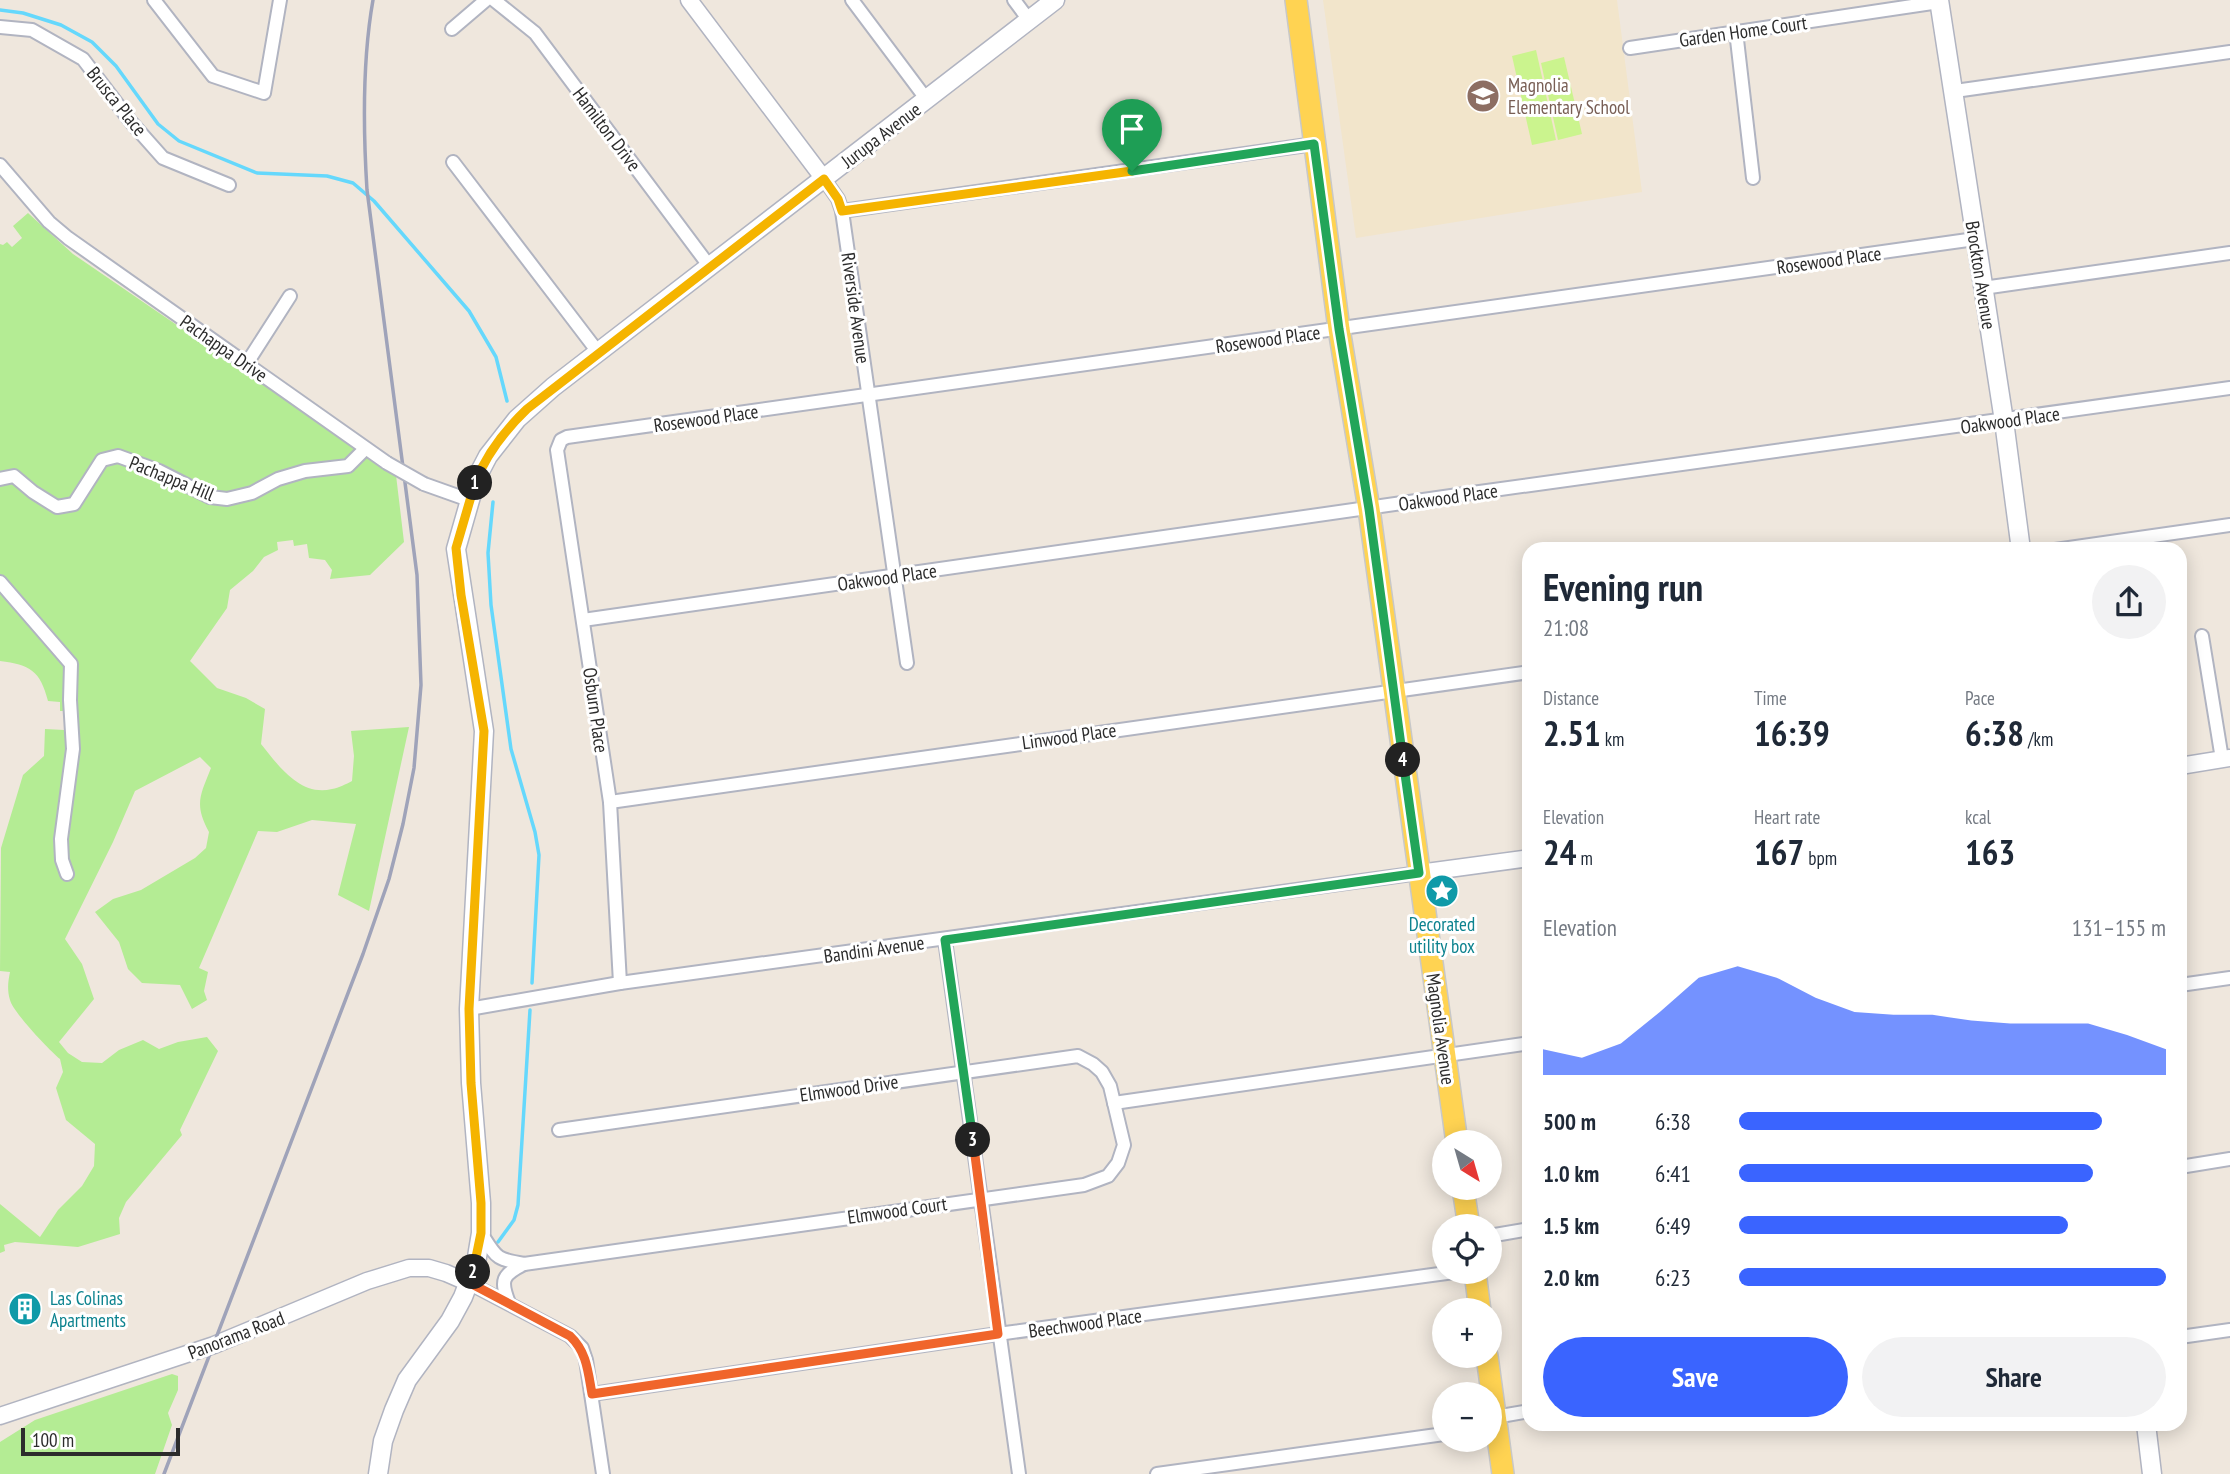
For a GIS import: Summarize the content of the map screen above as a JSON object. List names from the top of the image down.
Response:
{
  "streets": {
    "main road": ["Jurupa Avenue", "Brockton Avenue", "Magnolia Avenue"],
    "street": [
      "Garden Home Court",
      "Brusca Place",
      "Hamilton Drive",
      "Rosewood Place",
      "Riverside Avenue",
      "Pachappa Drive",
      "Oakwood Place",
      "Pachappa Hill",
      "Osburn Place",
      "Linwood Place",
      "Bandini Avenue",
      "Elmwood Drive",
      "Elmwood Court",
      "Beechwood Place",
      "Panorama Road"
    ]
  },
  "crossings": [
    ["Garden Home Court", "Brockton Avenue"],
    ["Hamilton Drive", "Jurupa Avenue"],
    ["Jurupa Avenue", "Riverside Avenue"],
    ["Jurupa Avenue", "Pachappa Drive"],
    ["Jurupa Avenue", "Bandini Avenue"],
    ["Jurupa Avenue", "Panorama Road"],
    ["Rosewood Place", "Brockton Avenue"],
    ["Rosewood Place", "Riverside Avenue"],
    ["Rosewood Place", "Osburn Place"],
    ["Rosewood Place", "Magnolia Avenue"],
    ["Brockton Avenue", "Oakwood Place"],
    ["Riverside Avenue", "Oakwood Place"],
    ["Pachappa Drive", "Pachappa Hill"],
    ["Oakwood Place", "Osburn Place"],
    ["Oakwood Place", "Magnolia Avenue"],
    ["Osburn Place", "Linwood Place"],
    ["Osburn Place", "Bandini Avenue"],
    ["Linwood Place", "Magnolia Avenue"],
    ["Bandini Avenue", "Magnolia Avenue"],
    ["Elmwood Drive", "Elmwood Court"]
  ],
  "places": {
    "school or university": ["Magnolia Elementary School"],
    "place": ["Decorated utility box"],
    "building": ["Las Colinas Apartments"]
  },
  "scale_bar": "100 m",
  "north": "bottom right",
  "page": {
    "pins": [
      "1",
      "4",
      "3",
      "2"
    ],
    "heading": ["Evening run", "21:08"],
    "stats": [
      ["Distance", "2.51 km"],
      ["Time", "16:39"],
      ["Pace", "6:38 /km"],
      ["Elevation", "24 m"],
      ["Heart rate", "167 bpm"],
      ["kcal", "163"]
    ],
    "chart": ["Elevation", "131–155 m"],
    "list": [
      {
        "name": "500 m",
        "note": "6:38"
      },
      {
        "name": "1.0 km",
        "note": "6:41"
      },
      {
        "name": "1.5 km",
        "note": "6:49"
      },
      {
        "name": "2.0 km",
        "note": "6:23"
      }
    ],
    "map_buttons": ["+", "−"],
    "buttons": ["Save", "Share"],
    "scale": "100 m"
  }
}
